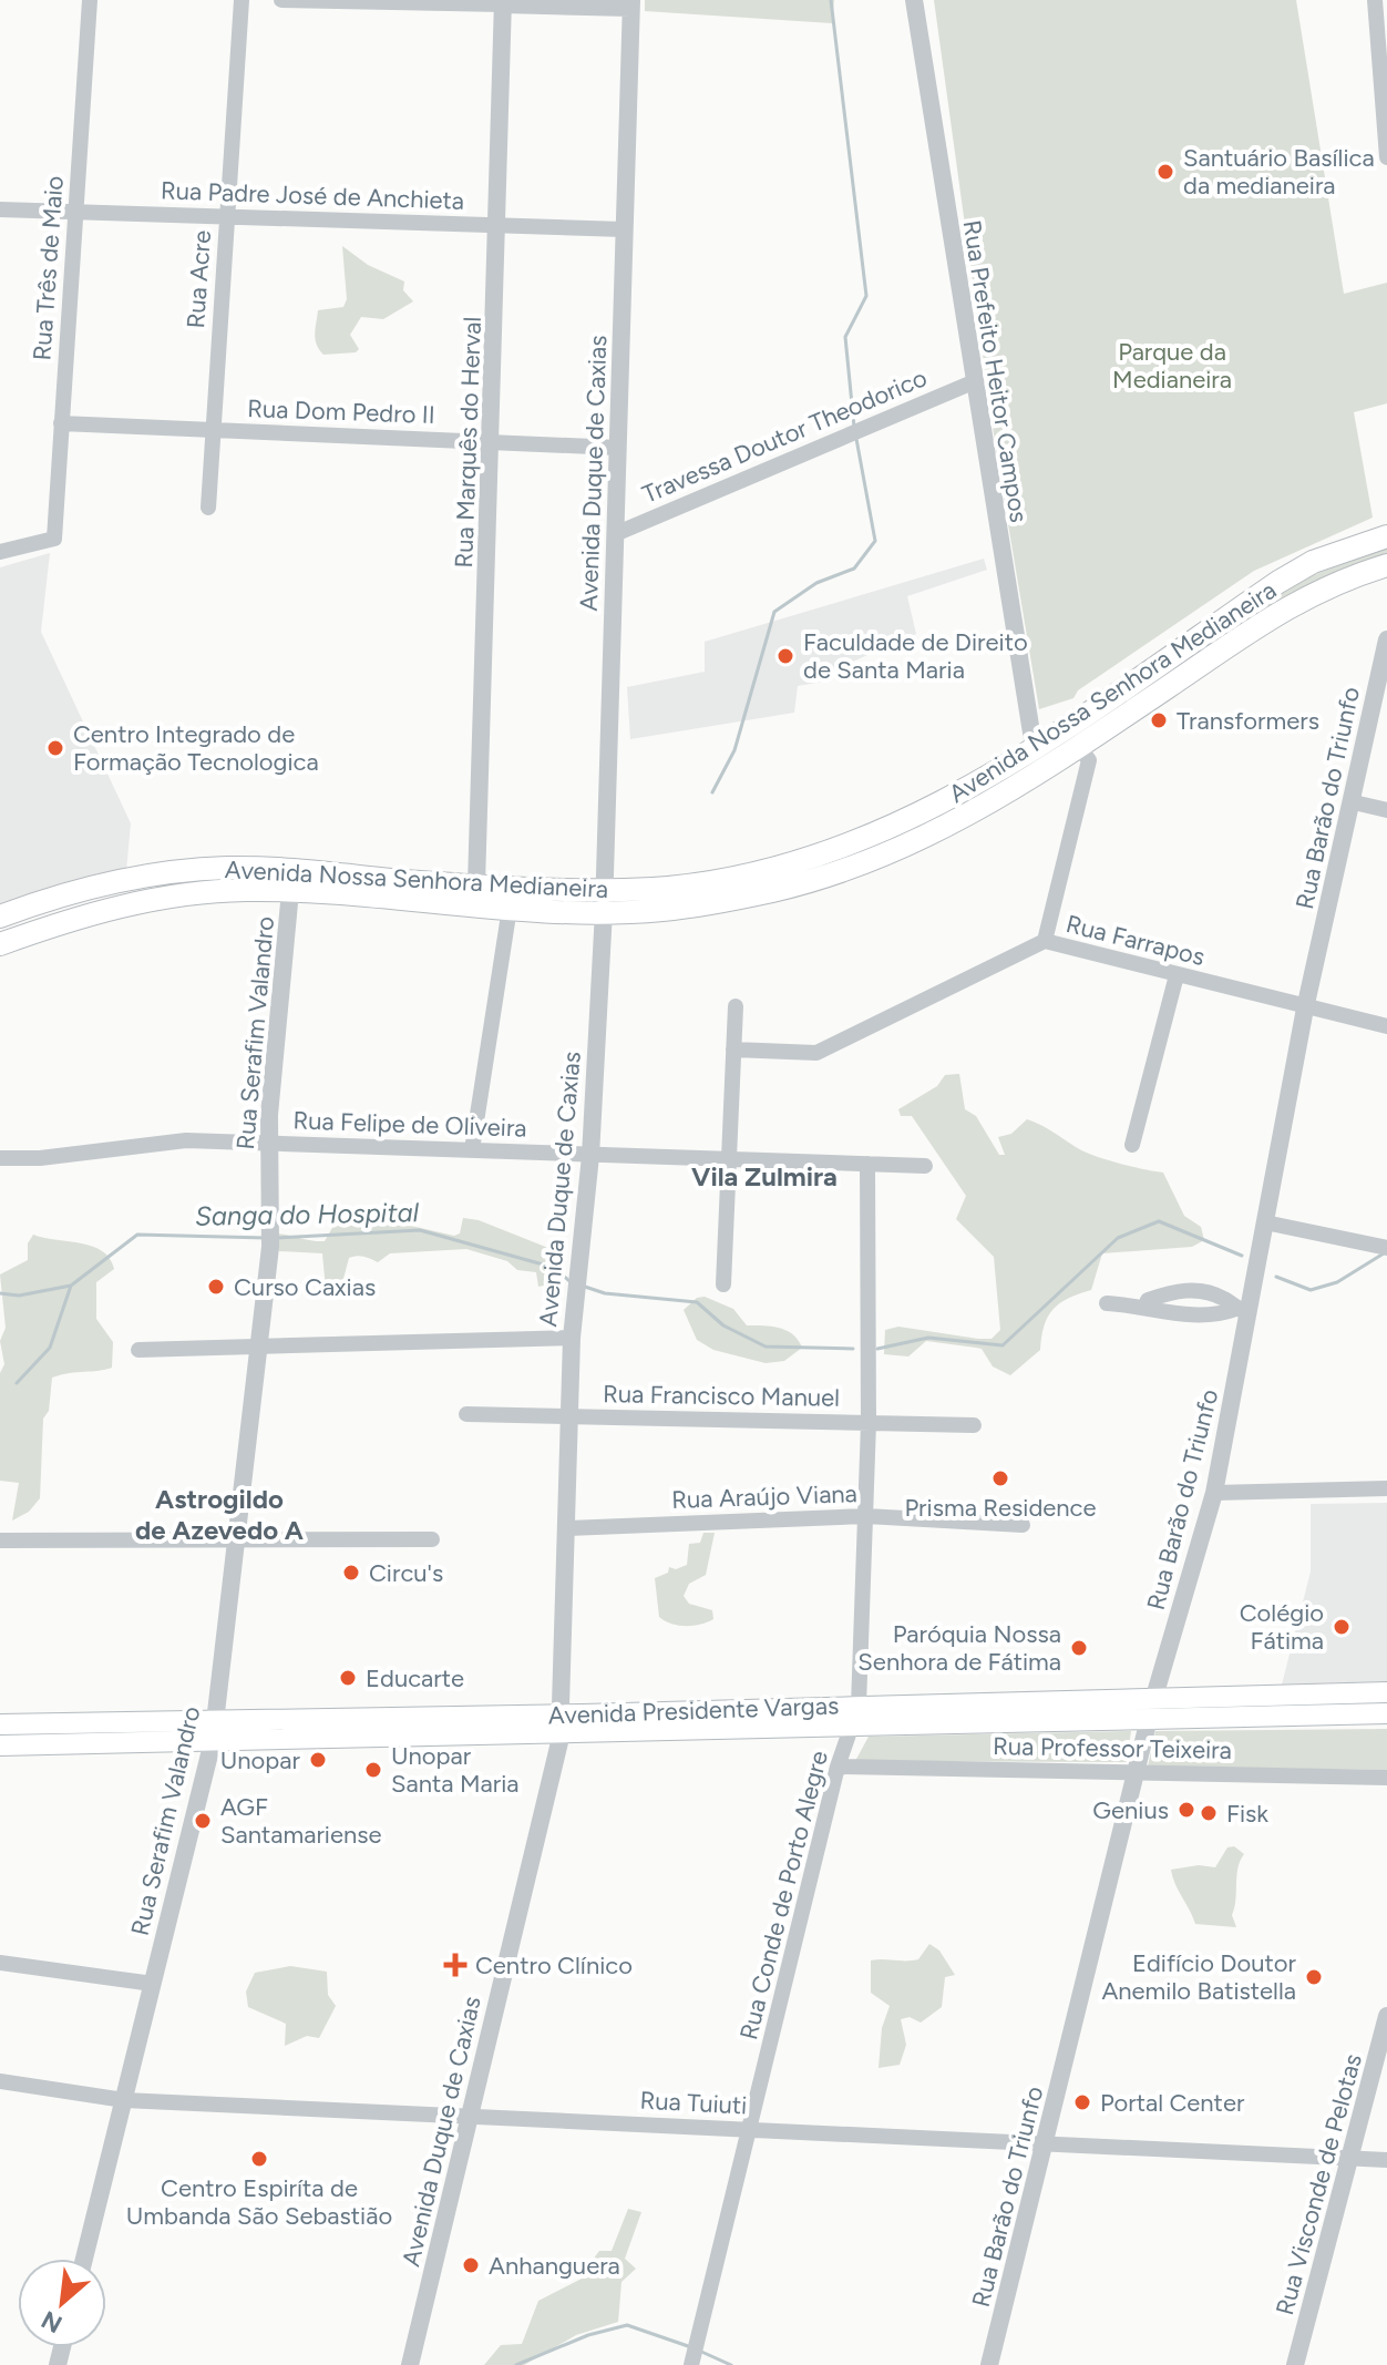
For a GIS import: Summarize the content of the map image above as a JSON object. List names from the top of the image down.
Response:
{
  "streets": {
    "main road": ["Avenida Nossa Senhora Medianeira", "Avenida Presidente Vargas"],
    "street": [
      "Rua Padre José de Anchieta",
      "Rua Três de Maio",
      "Rua Acre",
      "Rua Prefeito Heitor Campos",
      "Rua Dom Pedro II",
      "Travessa Doutor Theodorico",
      "Rua Marquês do Herval",
      "Avenida Duque de Caxias",
      "Rua Barão do Triunfo",
      "Rua Farrapos",
      "Rua Serafim Valandro",
      "Rua Felipe de Oliveira",
      "Rua Francisco Manuel",
      "Rua Araújo Viana",
      "Rua Professor Teixeira",
      "Rua Conde de Porto Alegre",
      "Rua Tuiuti",
      "Rua Visconde de Pelotas"
    ]
  },
  "crossings": [
    ["Rua Padre José de Anchieta", "Rua Três de Maio"],
    ["Rua Padre José de Anchieta", "Rua Acre"],
    ["Rua Padre José de Anchieta", "Rua Marquês do Herval"],
    ["Rua Padre José de Anchieta", "Avenida Duque de Caxias"],
    ["Rua Três de Maio", "Rua Dom Pedro II"],
    ["Rua Acre", "Rua Dom Pedro II"],
    ["Rua Prefeito Heitor Campos", "Travessa Doutor Theodorico"],
    ["Rua Prefeito Heitor Campos", "Avenida Nossa Senhora Medianeira"],
    ["Rua Dom Pedro II", "Rua Marquês do Herval"],
    ["Rua Dom Pedro II", "Avenida Duque de Caxias"],
    ["Travessa Doutor Theodorico", "Avenida Duque de Caxias"],
    ["Rua Marquês do Herval", "Avenida Nossa Senhora Medianeira"],
    ["Avenida Duque de Caxias", "Avenida Nossa Senhora Medianeira"],
    ["Avenida Duque de Caxias", "Rua Felipe de Oliveira"],
    ["Avenida Duque de Caxias", "Rua Francisco Manuel"],
    ["Avenida Duque de Caxias", "Rua Araújo Viana"],
    ["Avenida Duque de Caxias", "Avenida Presidente Vargas"],
    ["Avenida Duque de Caxias", "Rua Tuiuti"],
    ["Avenida Nossa Senhora Medianeira", "Rua Serafim Valandro"],
    ["Rua Barão do Triunfo", "Rua Farrapos"],
    ["Rua Barão do Triunfo", "Avenida Presidente Vargas"],
    ["Rua Barão do Triunfo", "Rua Professor Teixeira"],
    ["Rua Barão do Triunfo", "Rua Tuiuti"],
    ["Rua Serafim Valandro", "Rua Felipe de Oliveira"],
    ["Rua Serafim Valandro", "Avenida Presidente Vargas"],
    ["Rua Serafim Valandro", "Rua Tuiuti"],
    ["Rua Felipe de Oliveira", "Rua Conde de Porto Alegre"],
    ["Rua Francisco Manuel", "Rua Conde de Porto Alegre"],
    ["Rua Araújo Viana", "Rua Conde de Porto Alegre"],
    ["Avenida Presidente Vargas", "Rua Conde de Porto Alegre"],
    ["Rua Professor Teixeira", "Rua Conde de Porto Alegre"],
    ["Rua Conde de Porto Alegre", "Rua Tuiuti"],
    ["Rua Tuiuti", "Rua Visconde de Pelotas"]
  ],
  "districts": ["Vila Zulmira", "Astrogildo de Azevedo A"],
  "water": ["Sanga do Hospital"],
  "parks": ["Parque da Medianeira"],
  "places": {
    "other": [
      "Santuário Basílica da medianeira",
      "Faculdade de Direito de Santa Maria",
      "Transformers",
      "Centro Integrado de Formação Tecnologica",
      "Curso Caxias",
      "Prisma Residence",
      "Circu's",
      "Colégio Fátima",
      "Paróquia Nossa Senhora de Fátima",
      "Educarte",
      "Unopar",
      "Unopar Santa Maria",
      "Genius",
      "Fisk",
      "AGF Santamariense",
      "Edifício Doutor Anemilo Batistella",
      "Portal Center",
      "Centro Espiríta de Umbanda São Sebastião",
      "Anhanguera"
    ],
    "health": ["Centro Clínico"]
  },
  "north": "bottom left"
}
